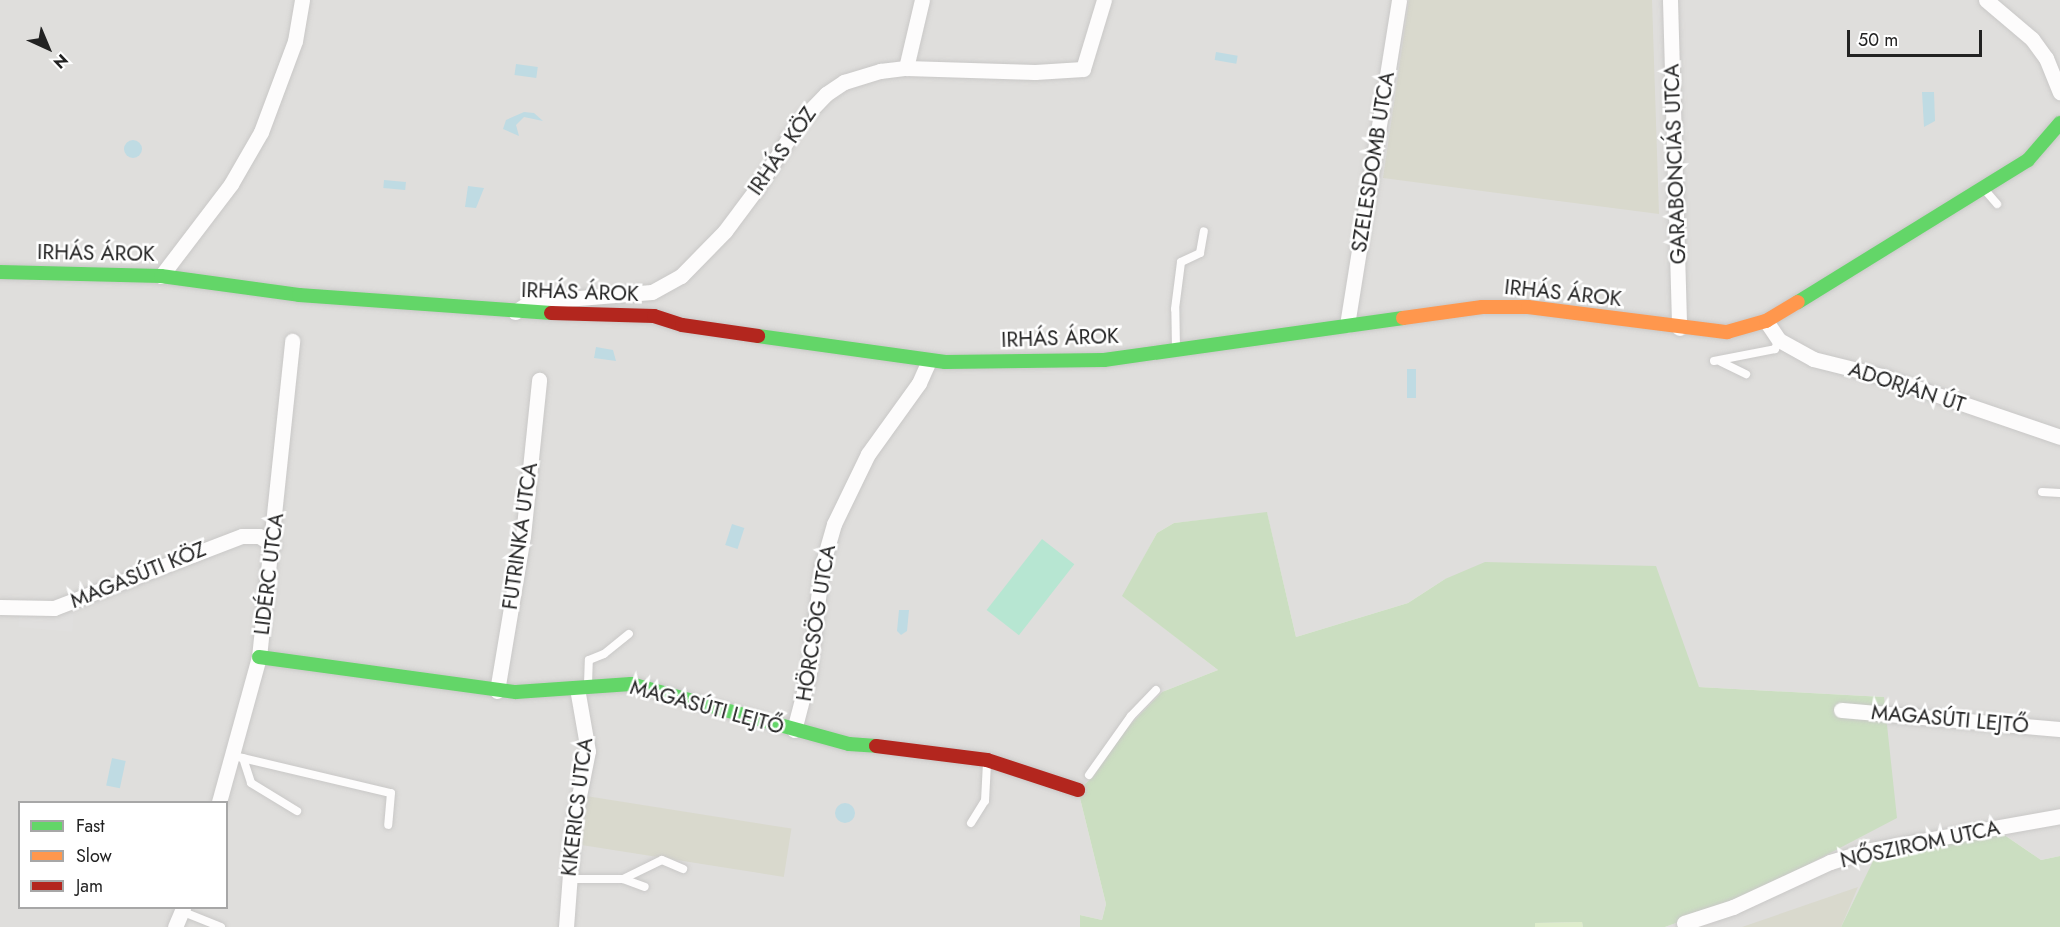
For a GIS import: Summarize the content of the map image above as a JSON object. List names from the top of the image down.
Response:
{
  "streets": {
    "street": [
      "IRHÁS KÖZ",
      "SZELESDOMB UTCA",
      "GARABONCIÁS UTCA",
      "IRHÁS ÁROK",
      "ADORJÁN ÚT",
      "FUTRINKA UTCA",
      "LIDÉRC UTCA",
      "MAGASÚTI KÖZ",
      "HÖRCSÖG UTCA",
      "MAGASÚTI LEJTŐ",
      "KIKERICS UTCA",
      "NŐSZIROM UTCA"
    ]
  },
  "crossings": [
    ["IRHÁS KÖZ", "IRHÁS ÁROK"],
    ["SZELESDOMB UTCA", "IRHÁS ÁROK"],
    ["GARABONCIÁS UTCA", "IRHÁS ÁROK"],
    ["IRHÁS ÁROK", "ADORJÁN ÚT"],
    ["IRHÁS ÁROK", "HÖRCSÖG UTCA"],
    ["FUTRINKA UTCA", "MAGASÚTI LEJTŐ"],
    ["LIDÉRC UTCA", "MAGASÚTI KÖZ"],
    ["LIDÉRC UTCA", "MAGASÚTI LEJTŐ"],
    ["HÖRCSÖG UTCA", "MAGASÚTI LEJTŐ"],
    ["MAGASÚTI LEJTŐ", "KIKERICS UTCA"]
  ],
  "legend": ["Fast", "Slow", "Jam"],
  "scale_bar": "50 m",
  "north": "bottom right"
}
